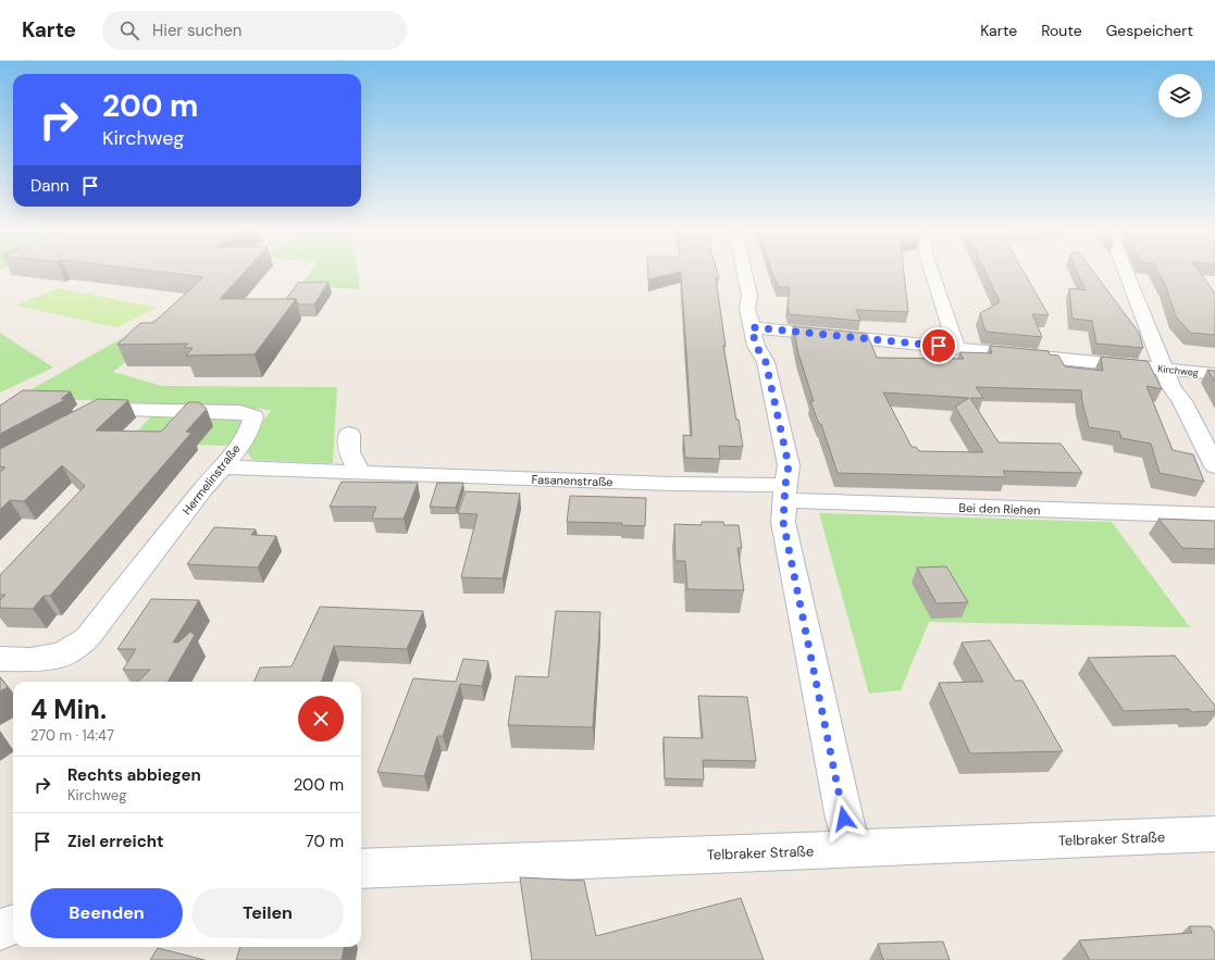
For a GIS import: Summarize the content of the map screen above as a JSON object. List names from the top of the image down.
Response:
{
  "streets": {
    "street": [
      "Kirchweg",
      "Hermelinstraße",
      "Fasanenstraße",
      "Bei den Riehen",
      "Telbraker Straße"
    ]
  },
  "crossings": [
    ["Hermelinstraße", "Fasanenstraße"],
    ["Fasanenstraße", "Bei den Riehen"]
  ],
  "page": {
    "header": "Karte",
    "search": "Hier suchen",
    "nav": ["Karte", "Route", "Gespeichert"],
    "turn": ["200 m", "Kirchweg"],
    "then": "Dann",
    "heading": ["4 Min.", "270 m · 14:47"],
    "list": [
      {
        "name": "Rechts abbiegen",
        "note": "Kirchweg",
        "value": "200 m"
      },
      {
        "name": "Ziel erreicht",
        "value": "70 m"
      }
    ],
    "buttons": ["Beenden", "Teilen"]
  }
}
